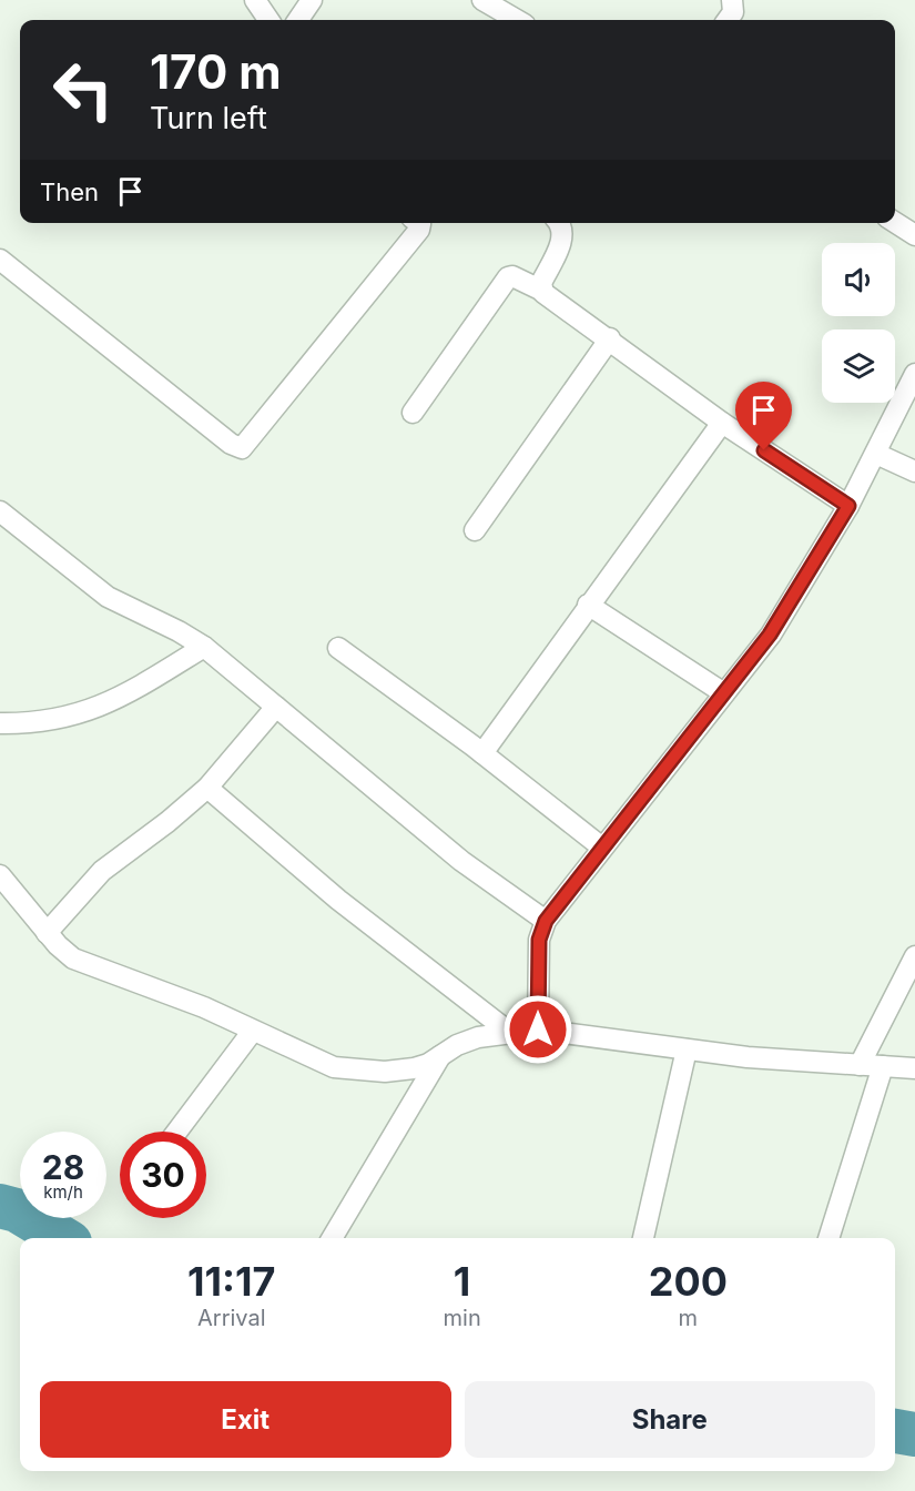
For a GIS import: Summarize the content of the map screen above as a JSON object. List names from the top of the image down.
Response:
{
  "page": {
    "turn": ["170 m", "Turn left"],
    "then": "Then",
    "speed": "28 km/h",
    "limit": "30",
    "eta": [
      "11:17",
      "Arrival",
      "1",
      "min",
      "200",
      "m"
    ],
    "buttons": ["Exit", "Share"]
  }
}
